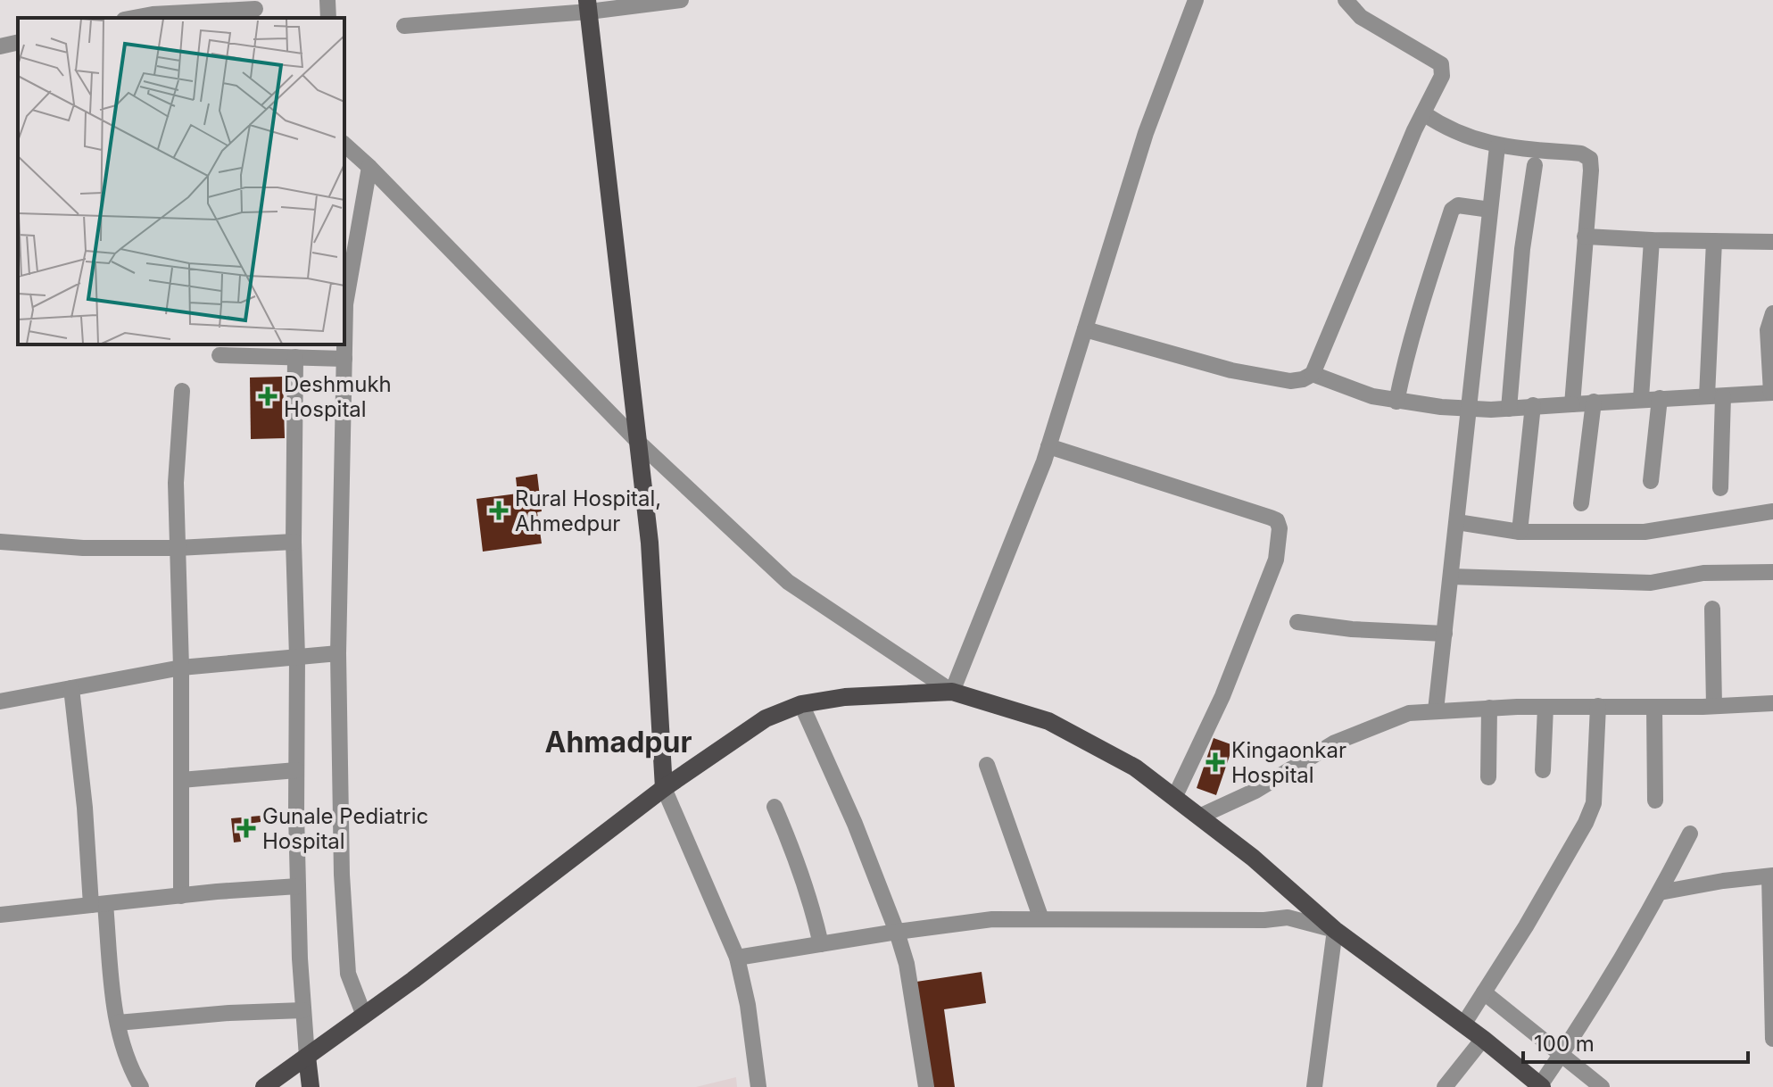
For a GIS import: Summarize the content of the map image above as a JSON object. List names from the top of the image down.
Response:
{
  "districts": ["Ahmadpur"],
  "places": {
    "health": [
      "Deshmukh Hospital",
      "Rural Hospital, Ahmedpur",
      "Kingaonkar Hospital",
      "Gunale Pediatric Hospital"
    ]
  },
  "scale_bar": "100 m"
}
